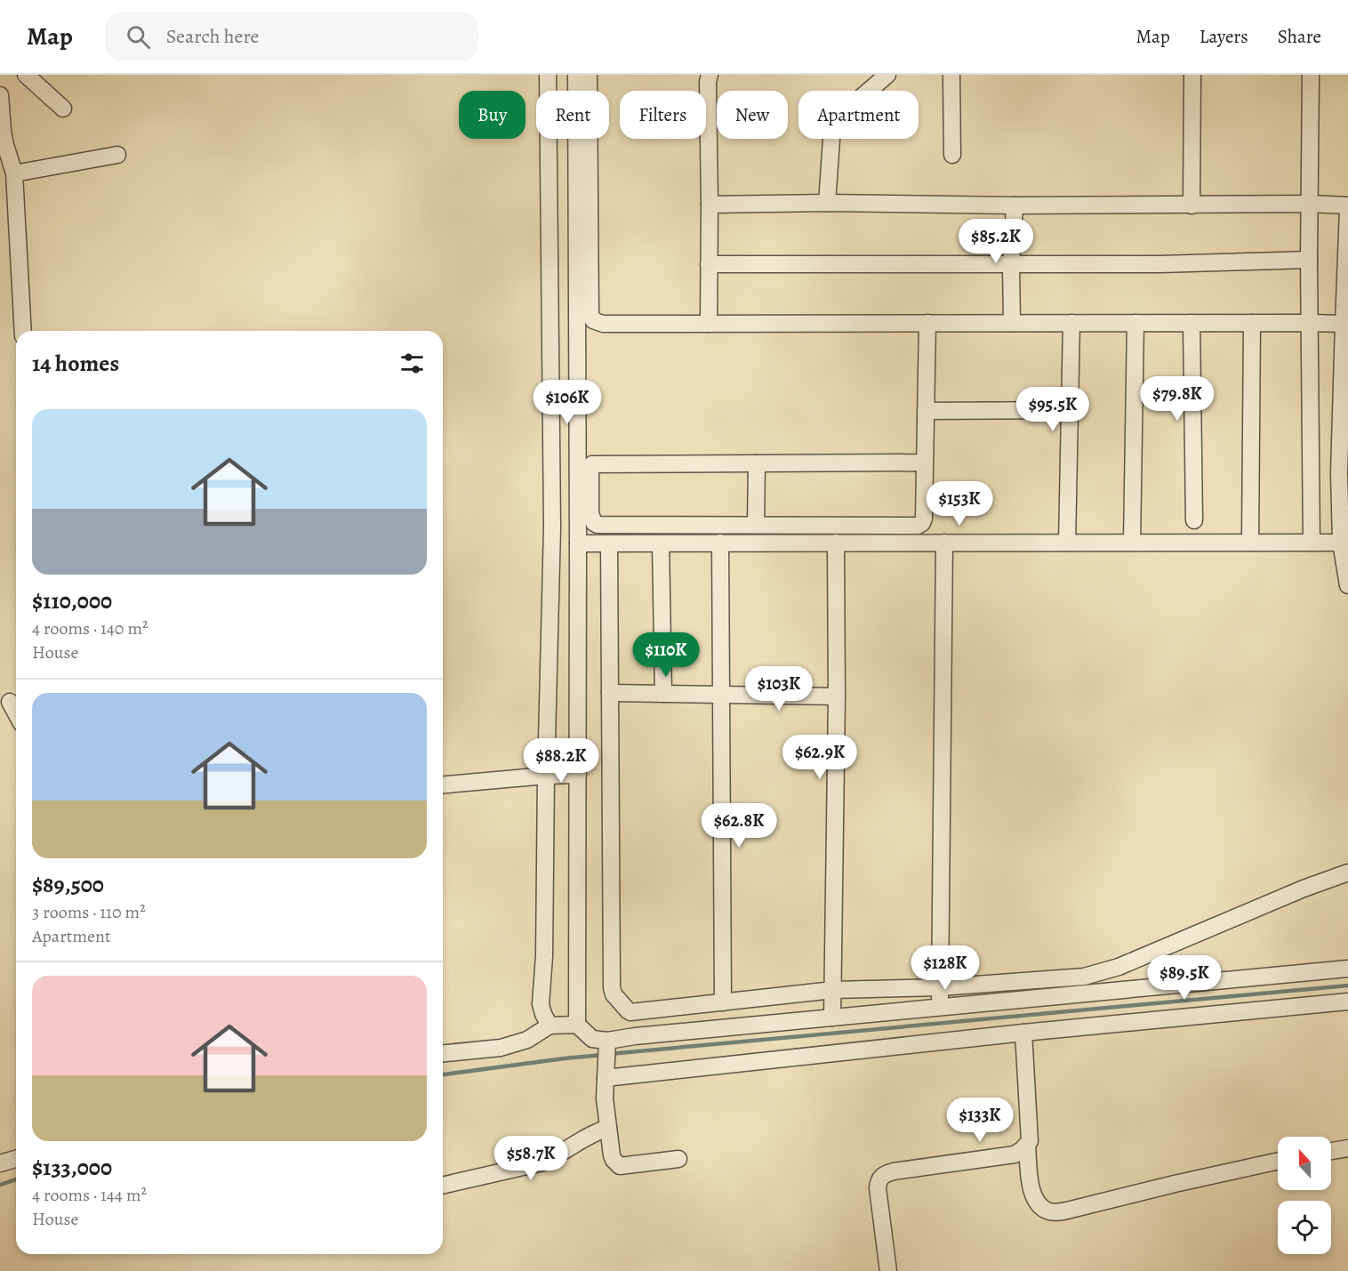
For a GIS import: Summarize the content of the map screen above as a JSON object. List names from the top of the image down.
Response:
{
  "north": "top",
  "page": {
    "header": "Map",
    "search": "Search here",
    "nav": ["Map", "Layers", "Share"],
    "chip": [
      "Buy",
      "Rent",
      "Filters",
      "New",
      "Apartment"
    ],
    "price": [
      "$85.2K",
      "$79.8K",
      "$106K",
      "$95.5K",
      "$153K",
      "$110K",
      "$103K",
      "$62.9K",
      "$88.2K",
      "$62.8K",
      "$128K",
      "$89.5K",
      "$133K",
      "$58.7K"
    ],
    "heading": "14 homes",
    "list": [
      {
        "name": "$110,000",
        "note": "4 rooms · 140 m² · House"
      },
      {
        "name": "$89,500",
        "note": "3 rooms · 110 m² · Apartment"
      },
      {
        "name": "$133,000",
        "note": "4 rooms · 144 m² · House"
      }
    ]
  }
}
